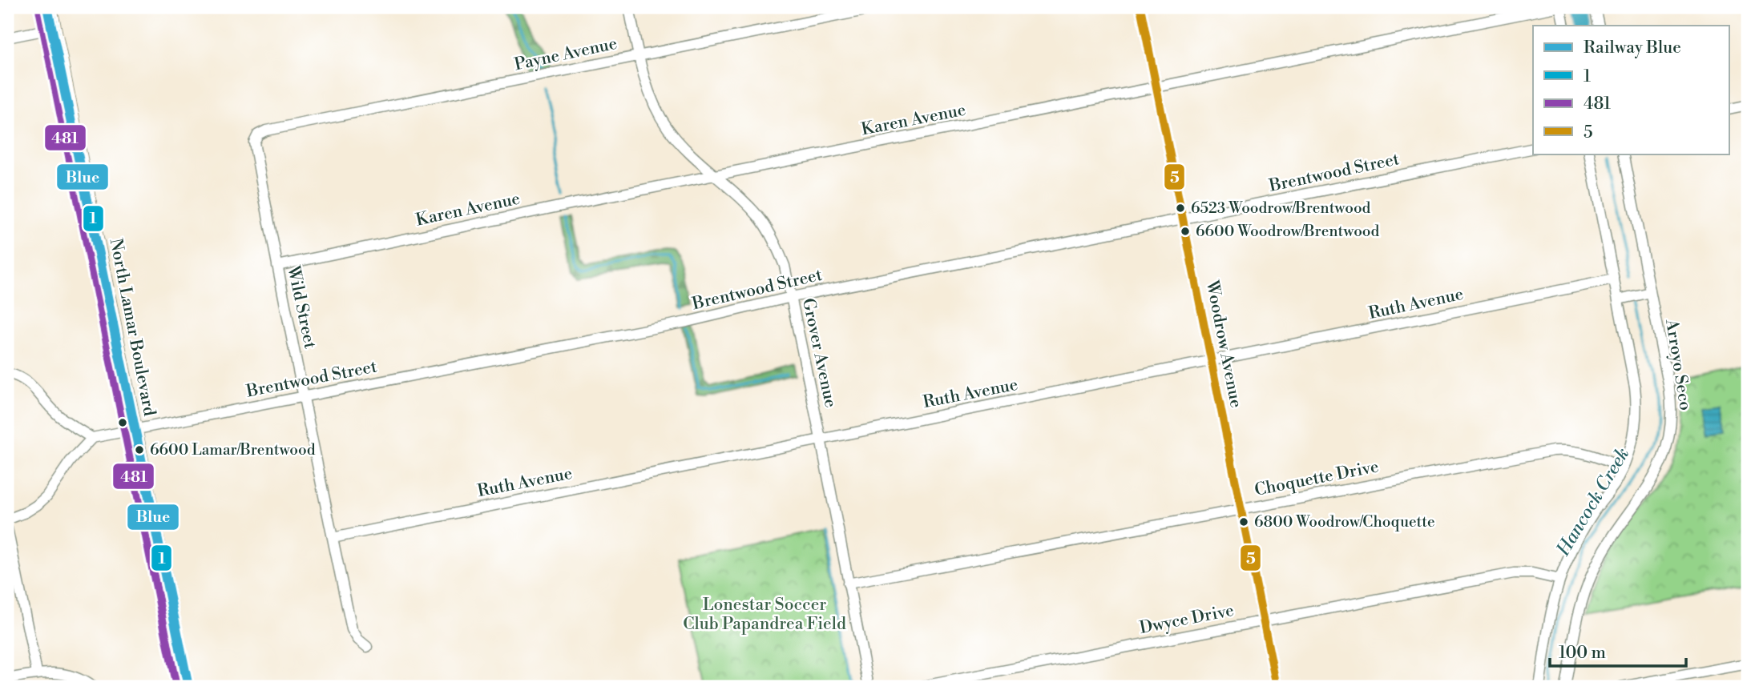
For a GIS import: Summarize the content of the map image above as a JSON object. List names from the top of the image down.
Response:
{
  "streets": {
    "main road": ["North Lamar Boulevard"],
    "street": [
      "Payne Avenue",
      "Karen Avenue",
      "Brentwood Street",
      "Ruth Avenue",
      "Wild Street",
      "Woodrow Avenue",
      "Grover Avenue",
      "Arroyo Seco",
      "Choquette Drive",
      "Dwyce Drive"
    ]
  },
  "crossings": [
    ["Payne Avenue", "Wild Street"],
    ["Payne Avenue", "Grover Avenue"],
    ["Karen Avenue", "Wild Street"],
    ["Karen Avenue", "Woodrow Avenue"],
    ["Karen Avenue", "Grover Avenue"],
    ["Brentwood Street", "Wild Street"],
    ["Brentwood Street", "North Lamar Boulevard"],
    ["Brentwood Street", "Woodrow Avenue"],
    ["Brentwood Street", "Grover Avenue"],
    ["Ruth Avenue", "Wild Street"],
    ["Ruth Avenue", "Woodrow Avenue"],
    ["Ruth Avenue", "Grover Avenue"],
    ["Woodrow Avenue", "Choquette Drive"],
    ["Woodrow Avenue", "Dwyce Drive"],
    ["Grover Avenue", "Choquette Drive"]
  ],
  "water": ["Hancock Creek"],
  "parks": ["Lonestar Soccer Club Papandrea Field"],
  "places": [
    "6523 Woodrow/Brentwood",
    "6600 Woodrow/Brentwood",
    "6600 Lamar/Brentwood",
    "6800 Woodrow/Choquette"
  ],
  "lines": [
    "rail line Blue",
    "transit line 1",
    "transit line 5",
    "transit line 481"
  ],
  "legend": [
    "Railway Blue",
    "1",
    "481",
    "5"
  ],
  "scale_bar": "100 m"
}
